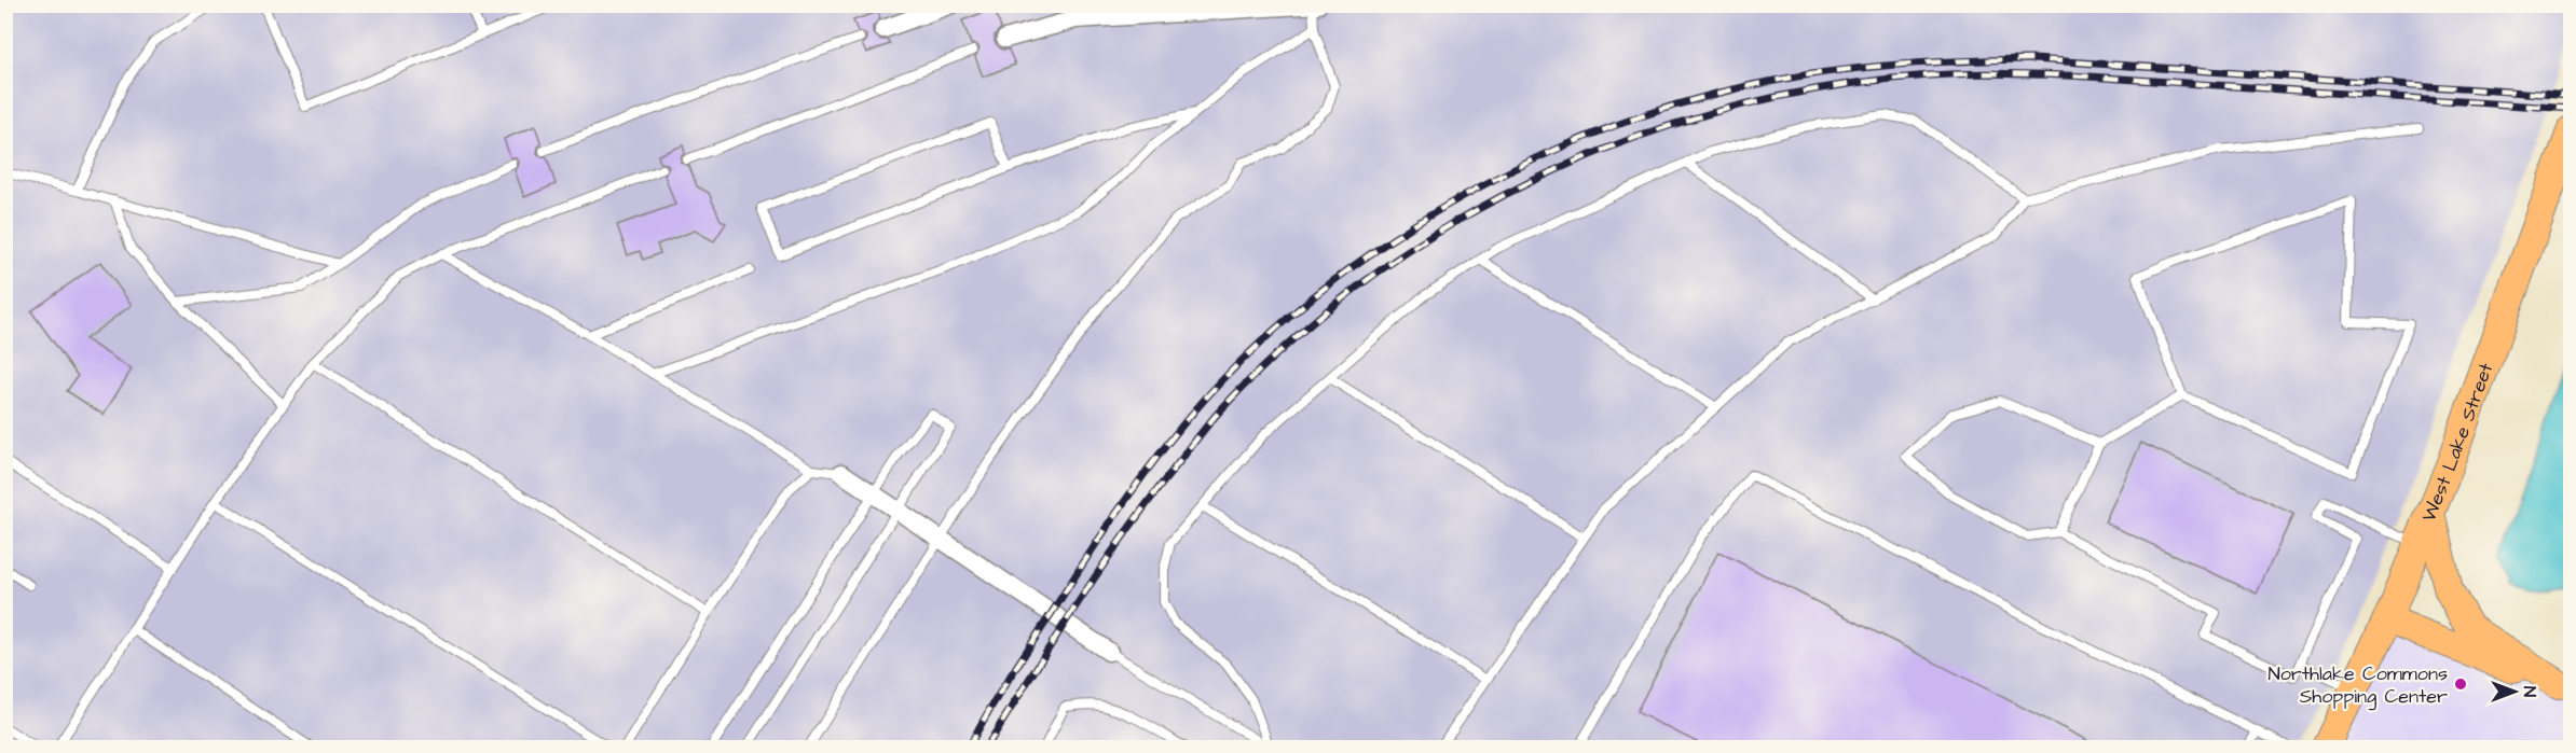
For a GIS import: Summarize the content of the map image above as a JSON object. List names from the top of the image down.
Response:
{
  "streets": {
    "main road": ["West Lake Street"]
  },
  "places": ["Northlake Commons Shopping Center"],
  "north": "right"
}
